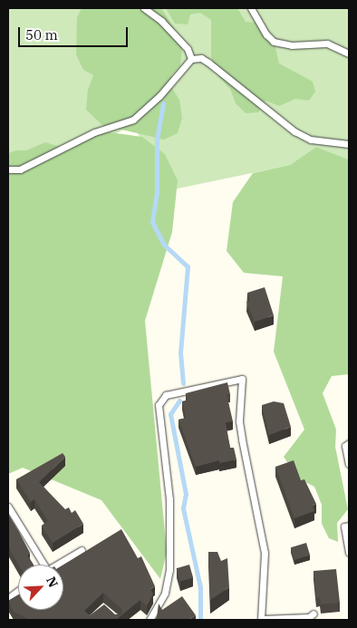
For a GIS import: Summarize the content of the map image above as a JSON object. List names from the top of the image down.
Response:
{
  "scale_bar": "50 m",
  "north": "top right"
}
